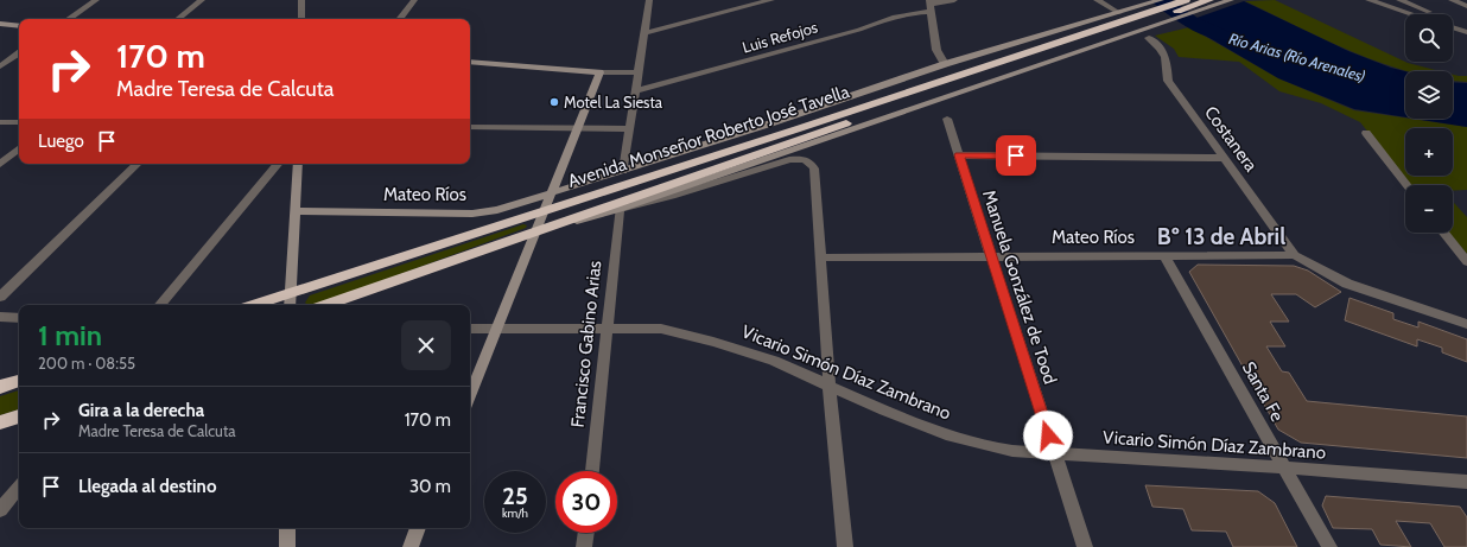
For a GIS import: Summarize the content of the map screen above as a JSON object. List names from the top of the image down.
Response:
{
  "streets": {
    "highway": ["Avenida Monseñor Roberto José Tavella"],
    "street": [
      "Luis Refojos",
      "Costanera",
      "Mateo Ríos",
      "Manuela González de Tood",
      "Francisco Gabino Arias",
      "Vicario Simón Díaz Zambrano",
      "Santa Fe"
    ]
  },
  "crossings": [
    ["Costanera", "Mateo Ríos"],
    ["Mateo Ríos", "Manuela González de Tood"],
    ["Mateo Ríos", "Santa Fe"],
    ["Manuela González de Tood", "Vicario Simón Díaz Zambrano"],
    ["Francisco Gabino Arias", "Vicario Simón Díaz Zambrano"],
    ["Vicario Simón Díaz Zambrano", "Santa Fe"]
  ],
  "districts": ["Bº 13 de Abril"],
  "water": ["Río Arias (Río Arenales)"],
  "places": ["Motel La Siesta"],
  "page": {
    "map_buttons": ["+", "−"],
    "turn": ["170 m", "Madre Teresa de Calcuta"],
    "then": "Luego",
    "heading": ["1 min", "200 m · 08:55"],
    "list": [
      {
        "name": "Gira a la derecha",
        "note": "Madre Teresa de Calcuta",
        "value": "170 m"
      },
      {
        "name": "Llegada al destino",
        "value": "30 m"
      }
    ],
    "speed": "25 km/h",
    "limit": "30"
  }
}
